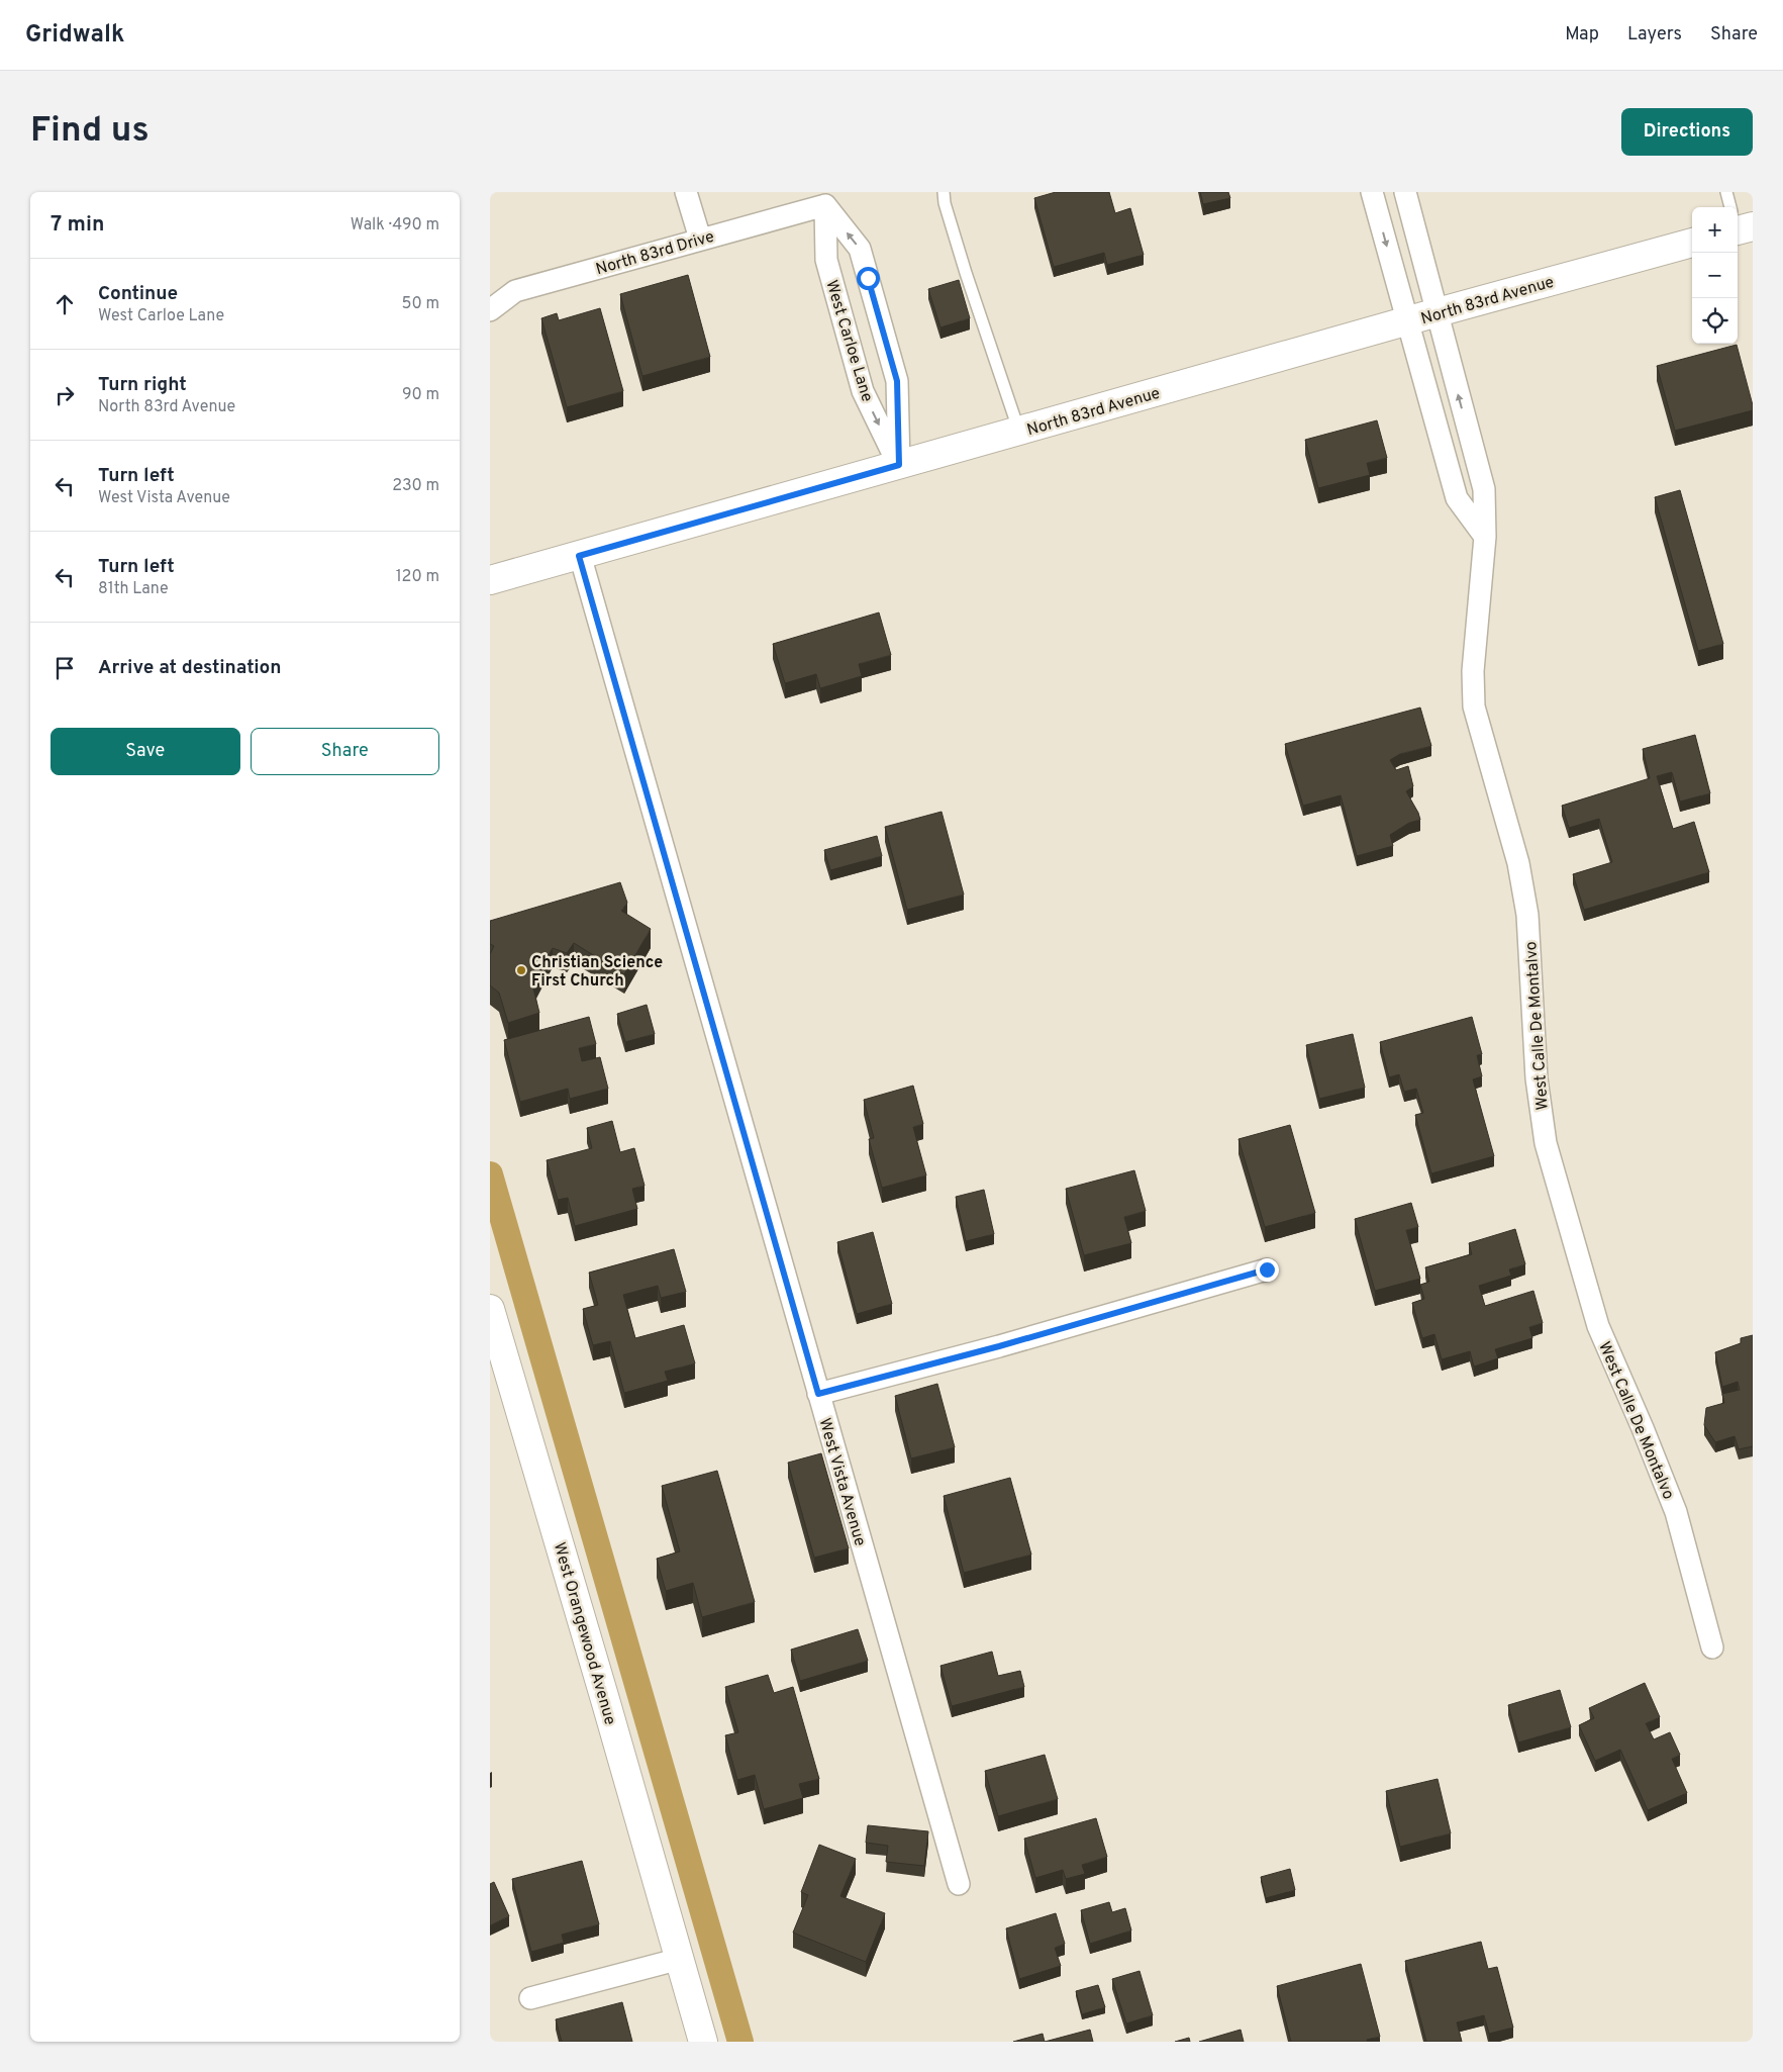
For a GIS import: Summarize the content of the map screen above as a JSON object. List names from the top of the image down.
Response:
{
  "streets": {
    "main road": ["North 83rd Avenue", "West Orangewood Avenue"],
    "street": [
      "North 83rd Drive",
      "West Carloe Lane",
      "West Calle De Montalvo",
      "West Vista Avenue"
    ]
  },
  "crossings": [
    ["North 83rd Drive", "West Carloe Lane"],
    ["North 83rd Avenue", "West Carloe Lane"],
    ["North 83rd Avenue", "West Calle De Montalvo"],
    ["North 83rd Avenue", "West Vista Avenue"]
  ],
  "places": ["Christian Science First Church"],
  "page": {
    "header": "Gridwalk",
    "nav": ["Map", "Layers", "Share"],
    "buttons": [
      "Directions",
      ["Save", "Share"]
    ],
    "title": "Find us",
    "heading": ["7 min", "Walk · 490 m"],
    "map_buttons": ["+", "−"],
    "list": [
      ["Continue", "West Carloe Lane", "50 m"],
      ["Turn right", "North 83rd Avenue", "90 m"],
      ["Turn left", "West Vista Avenue", "230 m"],
      ["Turn left", "81th Lane", "120 m"],
      "Arrive at destination"
    ]
  }
}
